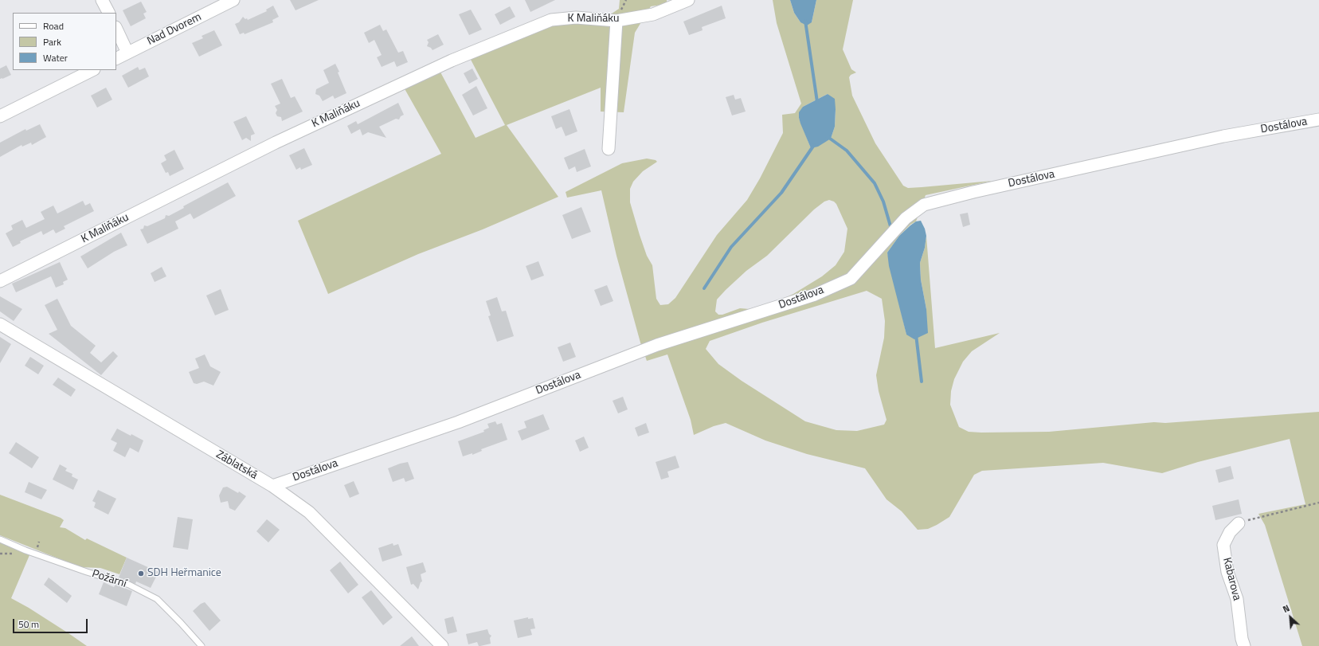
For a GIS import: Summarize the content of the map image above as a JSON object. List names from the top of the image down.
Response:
{
  "streets": {
    "street": [
      "K Maliňáku",
      "Nad Dvorem",
      "Dostálova",
      "Záblatská",
      "Kabarova"
    ],
    "lane": ["Požární"]
  },
  "crossings": [
    ["Dostálova", "Záblatská"]
  ],
  "places": ["SDH Heřmanice"],
  "legend": ["Road", "Park", "Water"],
  "scale_bar": "50 m",
  "north": "top left"
}
